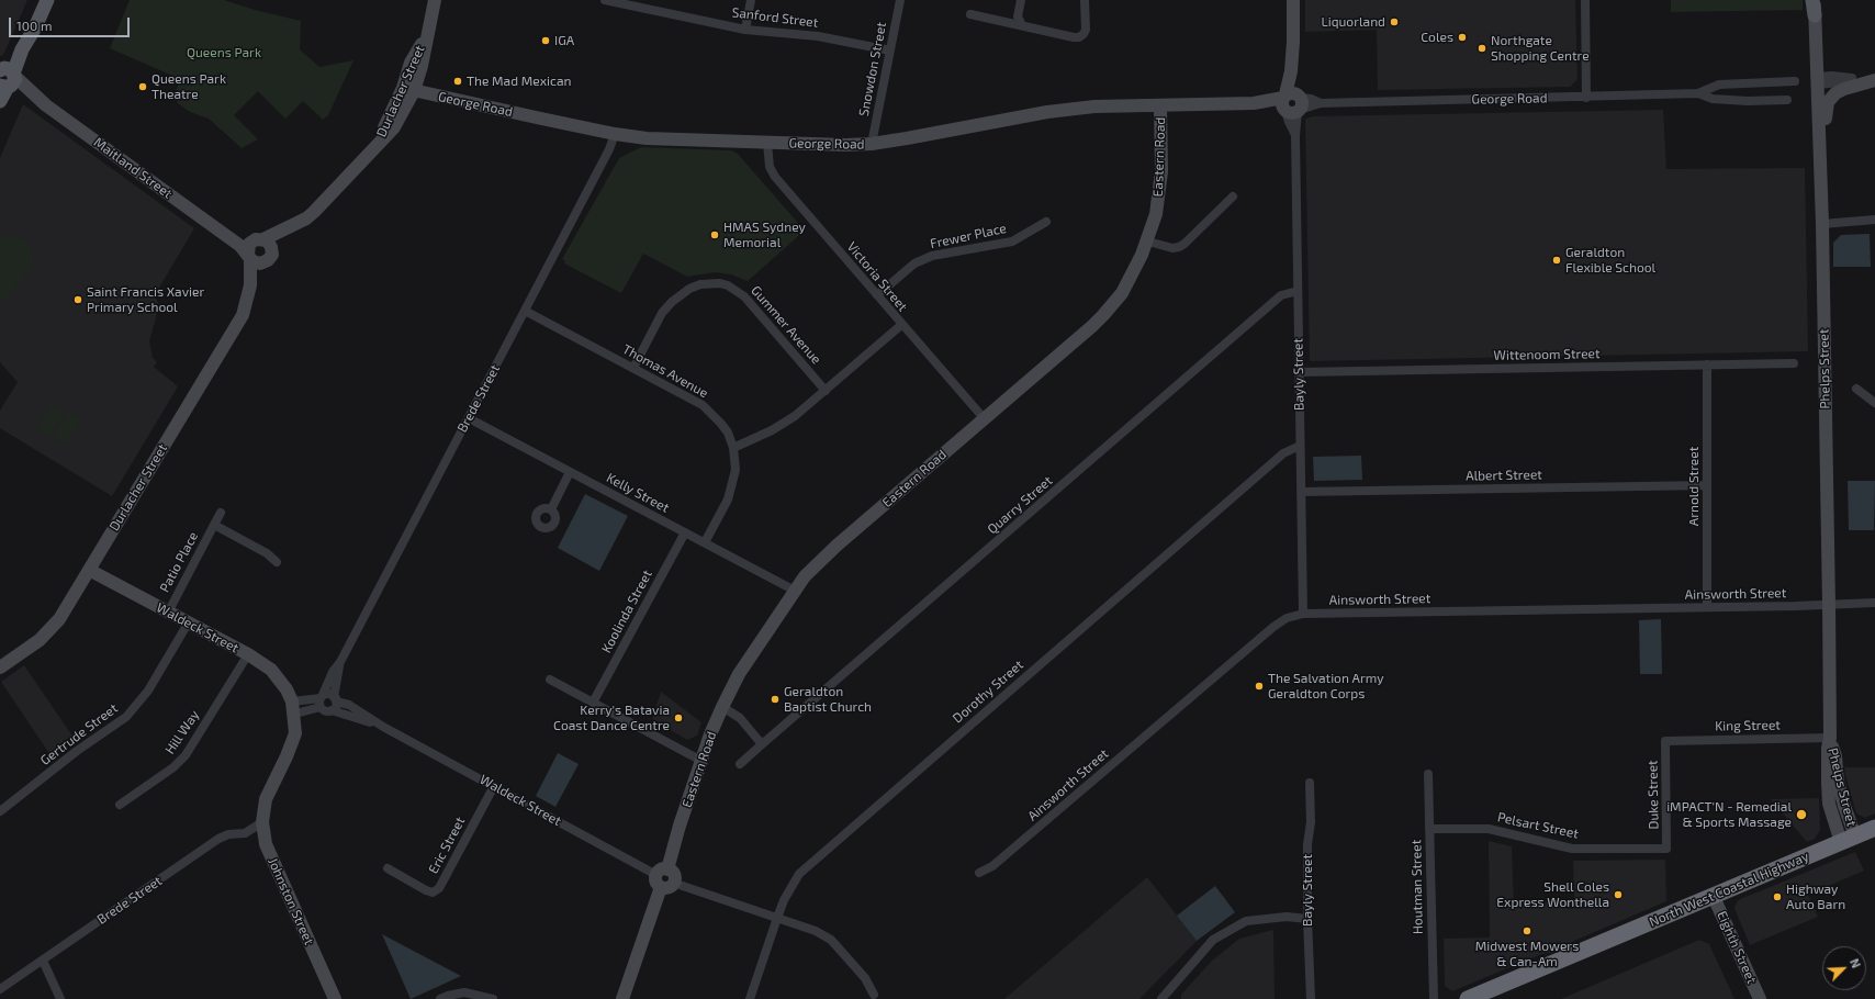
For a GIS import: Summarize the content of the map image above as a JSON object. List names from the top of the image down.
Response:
{
  "streets": {
    "highway": ["North West Coastal Highway"],
    "main road": [
      "Durlacher Street",
      "George Road",
      "Eastern Road",
      "Maitland Street",
      "Phelps Street",
      "Bayly Street",
      "Waldeck Street",
      "Johnston Street",
      "Eighth Street"
    ],
    "street": [
      "Sanford Street",
      "Snowdon Street",
      "Frewer Place",
      "Victoria Street",
      "Gummer Avenue",
      "Wittenoom Street",
      "Thomas Avenue",
      "Brede Street",
      "Albert Street",
      "Arnold Street",
      "Kelly Street",
      "Quarry Street",
      "Patio Place",
      "Ainsworth Street",
      "Koolinda Street",
      "Dorothy Street",
      "King Street",
      "Hill Way",
      "Gertrude Street",
      "Duke Street",
      "Pelsart Street",
      "Eric Street",
      "Houtman Street"
    ]
  },
  "crossings": [
    ["Sanford Street", "Snowdon Street"],
    ["Snowdon Street", "George Road"],
    ["Durlacher Street", "George Road"],
    ["Durlacher Street", "Maitland Street"],
    ["Durlacher Street", "Waldeck Street"],
    ["George Road", "Eastern Road"],
    ["George Road", "Victoria Street"],
    ["George Road", "Bayly Street"],
    ["George Road", "Brede Street"],
    ["Eastern Road", "Victoria Street"],
    ["Eastern Road", "Kelly Street"],
    ["Eastern Road", "Waldeck Street"],
    ["Frewer Place", "Victoria Street"],
    ["Gummer Avenue", "Thomas Avenue"],
    ["Wittenoom Street", "Bayly Street"],
    ["Wittenoom Street", "Arnold Street"],
    ["Phelps Street", "Ainsworth Street"],
    ["Phelps Street", "King Street"],
    ["Phelps Street", "North West Coastal Highway"],
    ["Thomas Avenue", "Brede Street"],
    ["Thomas Avenue", "Kelly Street"],
    ["Bayly Street", "Albert Street"],
    ["Bayly Street", "Quarry Street"],
    ["Bayly Street", "Ainsworth Street"],
    ["Bayly Street", "Dorothy Street"],
    ["Brede Street", "Kelly Street"],
    ["Brede Street", "Waldeck Street"],
    ["Brede Street", "Johnston Street"],
    ["Albert Street", "Arnold Street"],
    ["Arnold Street", "Ainsworth Street"],
    ["Kelly Street", "Koolinda Street"],
    ["Patio Place", "Waldeck Street"],
    ["Waldeck Street", "Hill Way"],
    ["Waldeck Street", "Gertrude Street"],
    ["Waldeck Street", "Eric Street"],
    ["Waldeck Street", "Johnston Street"],
    ["King Street", "Duke Street"],
    ["Duke Street", "Pelsart Street"],
    ["Pelsart Street", "Houtman Street"],
    ["North West Coastal Highway", "Eighth Street"]
  ],
  "parks": ["Queens Park"],
  "places": [
    "Liquorland",
    "Coles",
    "IGA",
    "Northgate Shopping Centre",
    "The Mad Mexican",
    "Queens Park Theatre",
    "HMAS Sydney Memorial",
    "Geraldton Flexible School",
    "Saint Francis Xavier Primary School",
    "The Salvation Army Geraldton Corps",
    "Geraldton Baptist Church",
    "Kerry's Batavia Coast Dance Centre",
    "iMPACT'N - Remedial & Sports Massage",
    "Shell Coles Express Wonthella",
    "Highway Auto Barn",
    "Midwest Mowers & Can-Am"
  ],
  "scale_bar": "100 m",
  "north": "top right"
}
